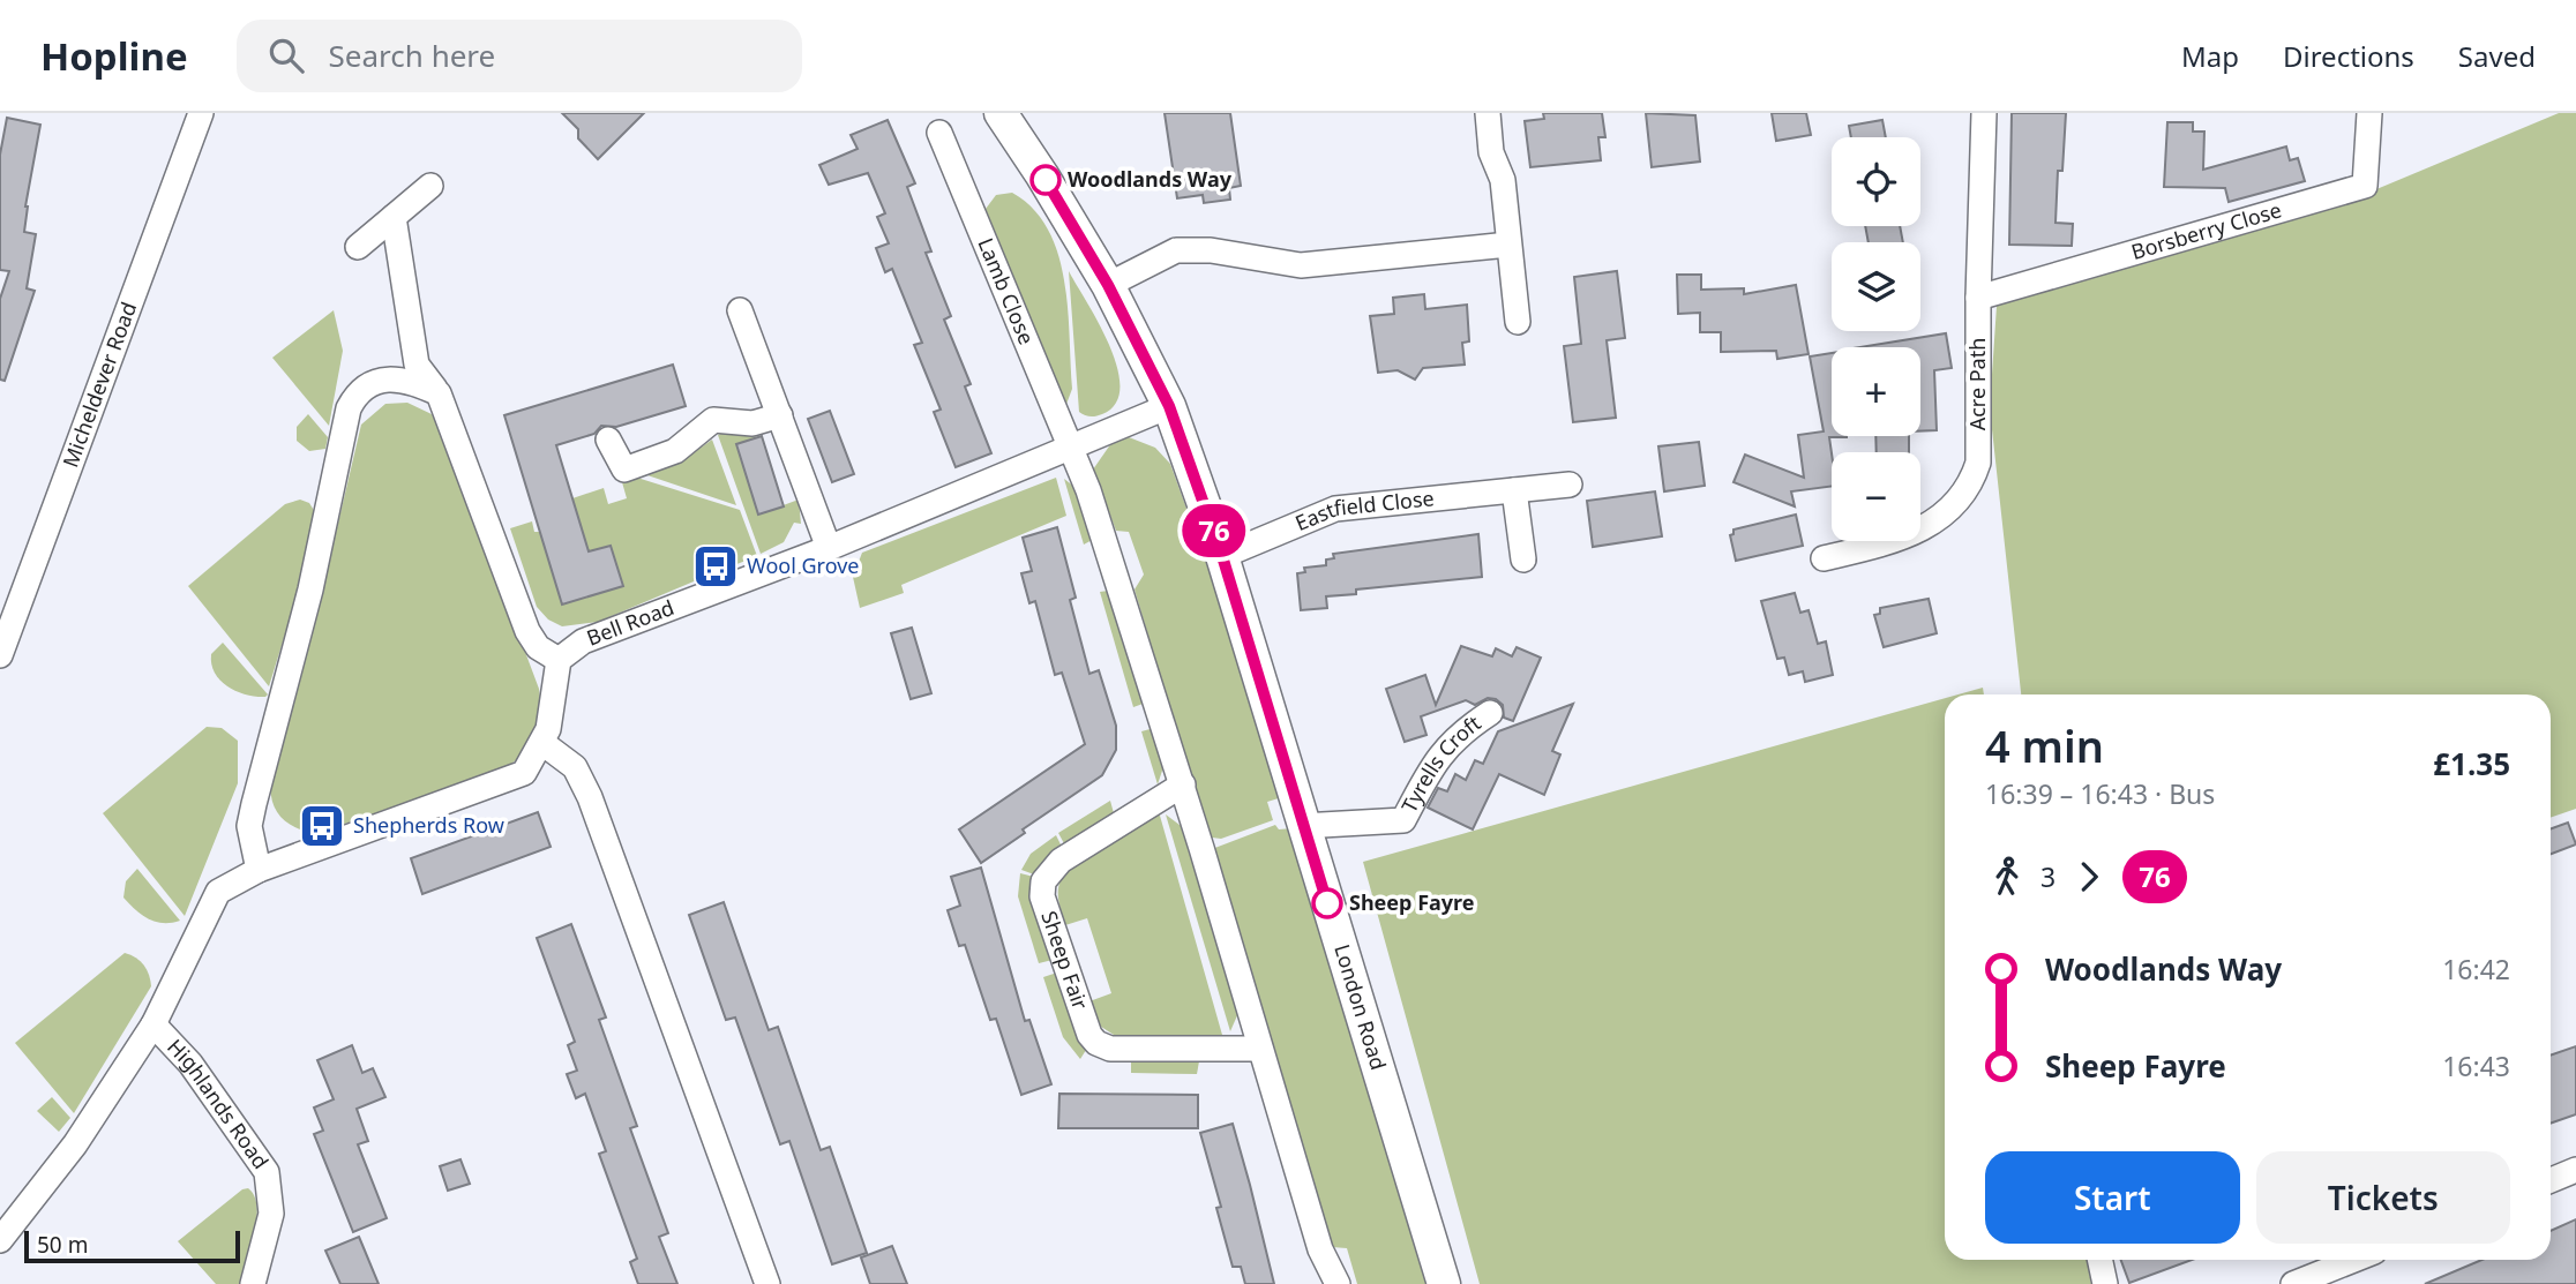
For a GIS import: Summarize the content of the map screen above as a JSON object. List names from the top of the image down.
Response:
{
  "streets": {
    "street": [
      "Borsberry Close",
      "Lamb Close",
      "Micheldever Road",
      "Acre Path",
      "Eastfield Close",
      "Bell Road",
      "Tyrells Croft",
      "Sheep Fair",
      "London Road",
      "Highlands Road"
    ]
  },
  "crossings": [
    ["Borsberry Close", "Acre Path"],
    ["Lamb Close", "Bell Road"],
    ["Eastfield Close", "London Road"],
    ["Bell Road", "London Road"],
    ["Tyrells Croft", "London Road"]
  ],
  "places": {
    "other": ["Woodlands Way", "Sheep Fayre"],
    "bus stop": ["Wool Grove", "Shepherds Row"]
  },
  "lines": ["bus line 76"],
  "scale_bar": "50 m",
  "page": {
    "header": "Hopline",
    "search": "Search here",
    "nav": ["Map", "Directions", "Saved"],
    "on_map": "76",
    "map_buttons": ["+", "−"],
    "heading": ["4 min", "16:39 – 16:43 · Bus", "£1.35"],
    "legs": ["3", "76"],
    "list": [
      {
        "name": "Woodlands Way",
        "value": "16:42"
      },
      {
        "name": "Sheep Fayre",
        "value": "16:43"
      }
    ],
    "buttons": ["Start", "Tickets"],
    "scale": "50 m"
  }
}
